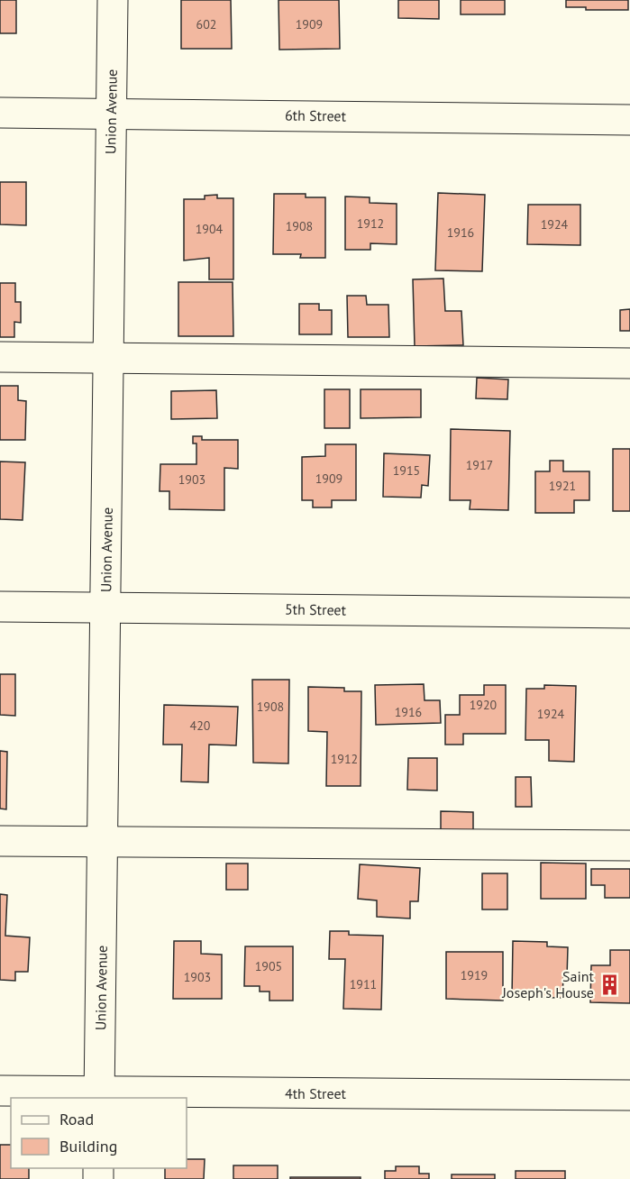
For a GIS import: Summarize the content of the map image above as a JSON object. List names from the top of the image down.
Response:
{
  "streets": {
    "street": [
      "Union Avenue",
      "6th Street",
      "5th Street",
      "4th Street"
    ]
  },
  "crossings": [
    ["Union Avenue", "6th Street"],
    ["Union Avenue", "5th Street"],
    ["Union Avenue", "4th Street"]
  ],
  "places": {
    "building": ["Saint Joseph's House"]
  },
  "house_numbers": [
    "602",
    "1909",
    "1912",
    "1924",
    "1908",
    "1904",
    "1916",
    "1917",
    "1915",
    "1909",
    "1903",
    "1921",
    "1920",
    "1908",
    "1916",
    "1924",
    "420",
    "1912",
    "1905",
    "1919",
    "1903",
    "1911"
  ],
  "legend": ["Road", "Building"]
}
